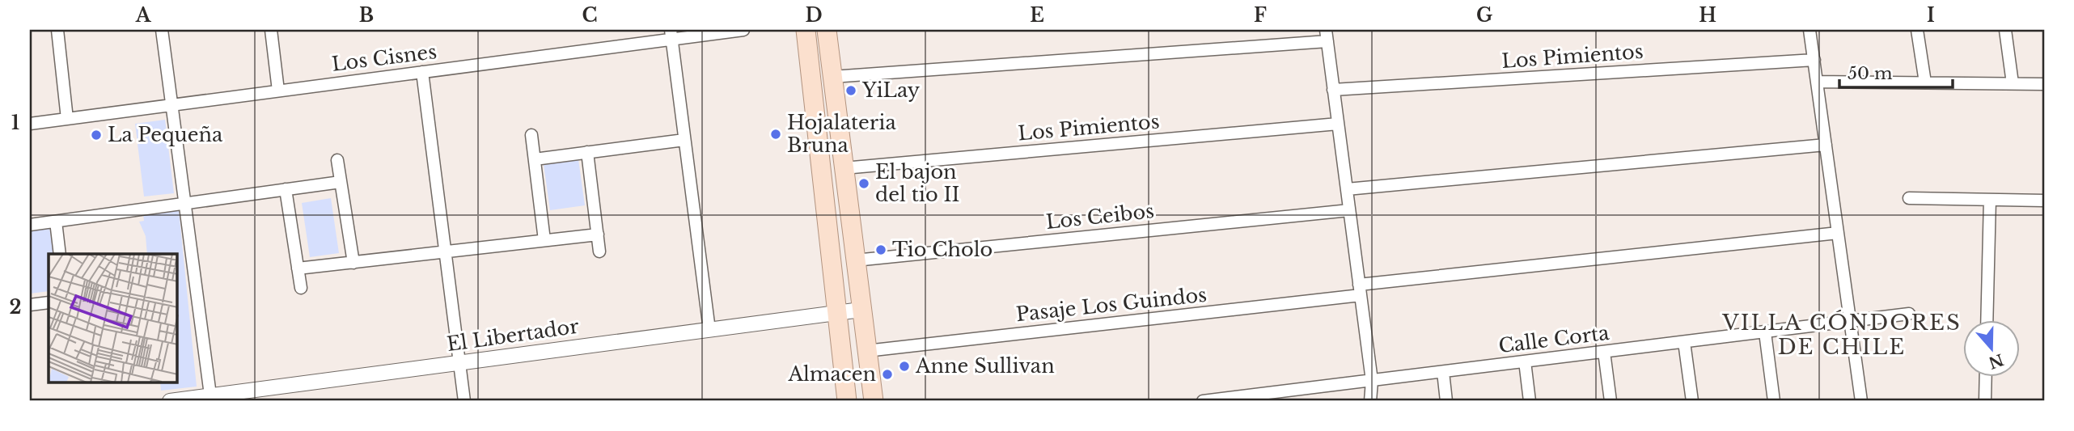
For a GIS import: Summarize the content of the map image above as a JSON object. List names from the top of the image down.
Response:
{
  "streets": {
    "street": [
      "Los Pimientos",
      "Los Cisnes",
      "Los Ceibos",
      "Pasaje Los Guindos",
      "El Libertador",
      "Calle Corta"
    ]
  },
  "districts": ["VILLA CÓNDORES DE CHILE"],
  "places": [
    "YiLay",
    "Hojalateria Bruna",
    "La Pequeña",
    "El bajon del tio II",
    "Tio Cholo",
    "Anne Sullivan",
    "Almacen"
  ],
  "scale_bar": "50 m",
  "north": "bottom",
  "grid": {
    "columns": [
      "A",
      "B",
      "C",
      "D",
      "E",
      "F",
      "G",
      "H",
      "I"
    ],
    "rows": ["1", "2"]
  }
}
